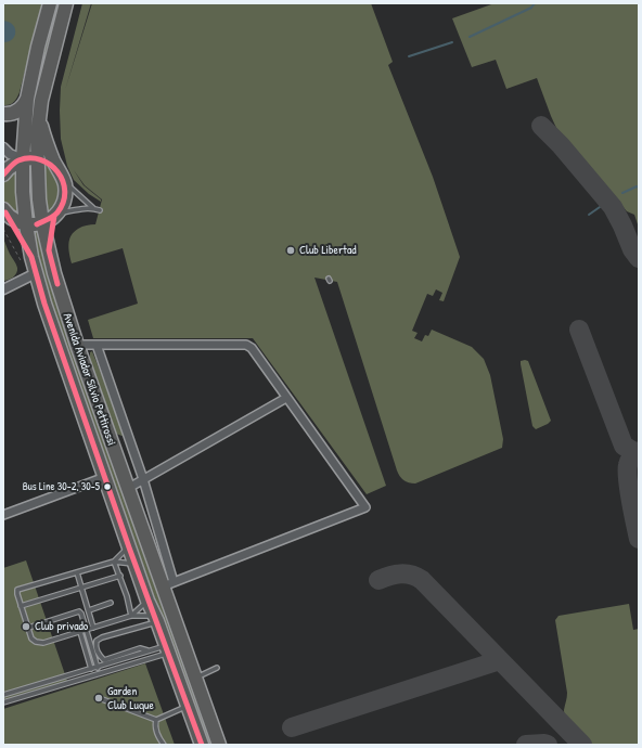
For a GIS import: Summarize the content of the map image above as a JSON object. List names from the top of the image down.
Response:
{
  "streets": {
    "highway": ["Avenida Aviador Silvio Pettirossi"]
  },
  "places": [
    "Club Libertad",
    "Bus Line 30-2, 30-5",
    "Club privado",
    "Garden Club Luque"
  ]
}
